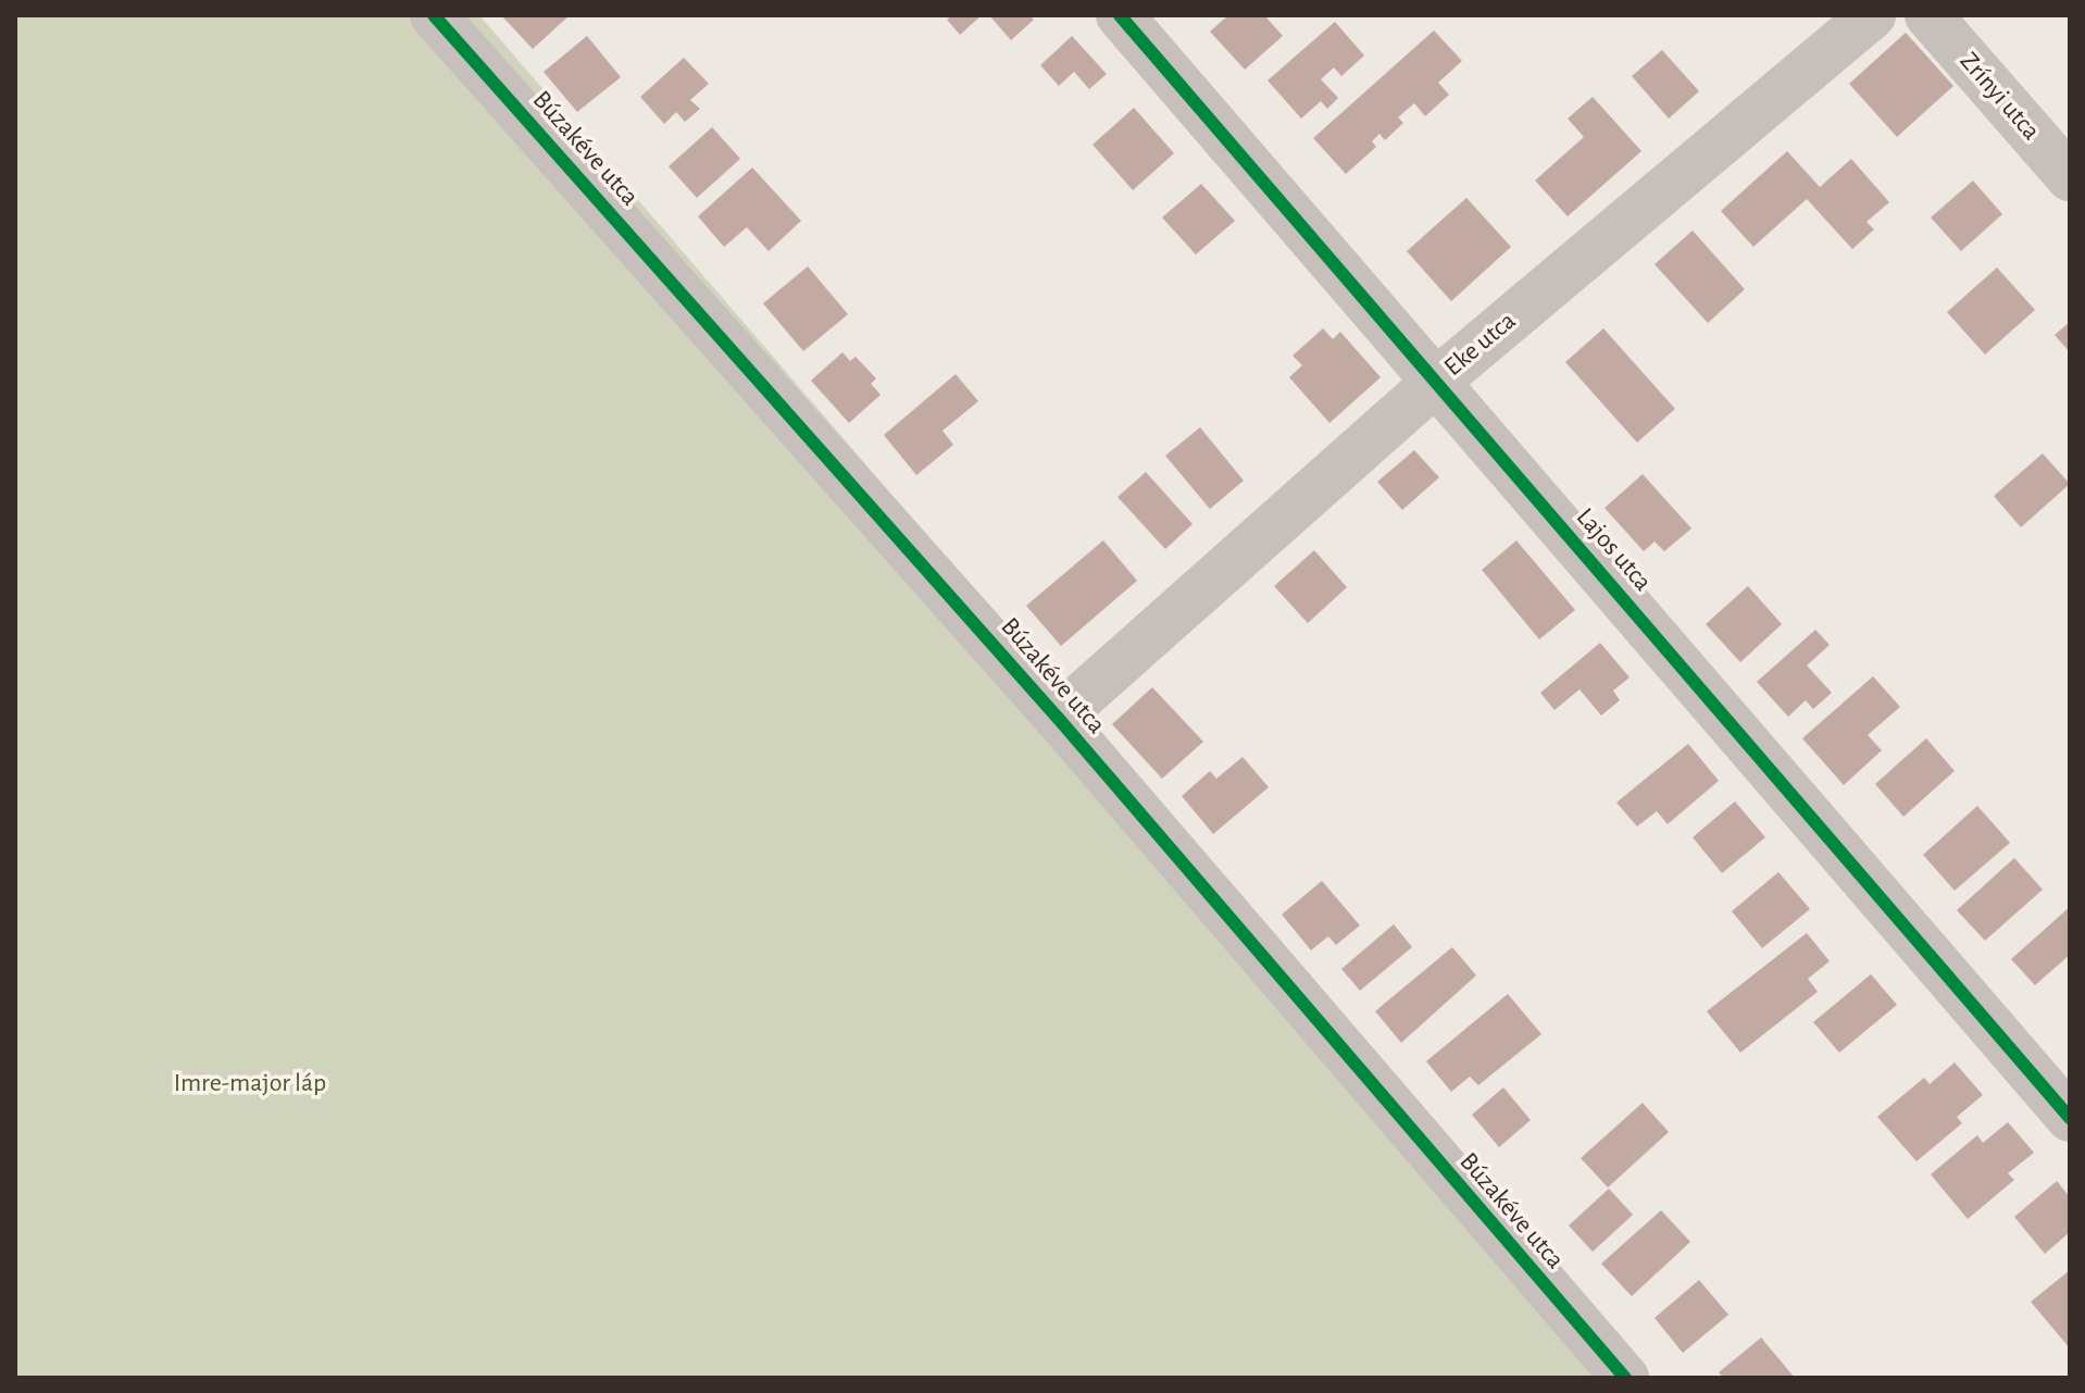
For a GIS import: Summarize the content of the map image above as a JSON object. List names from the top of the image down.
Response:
{
  "streets": {
    "street": [
      "Zrínyi utca",
      "Búzakéve utca",
      "Eke utca",
      "Lajos utca"
    ]
  },
  "crossings": [
    ["Búzakéve utca", "Eke utca"],
    ["Eke utca", "Lajos utca"]
  ],
  "parks": ["Imre-major láp"]
}
